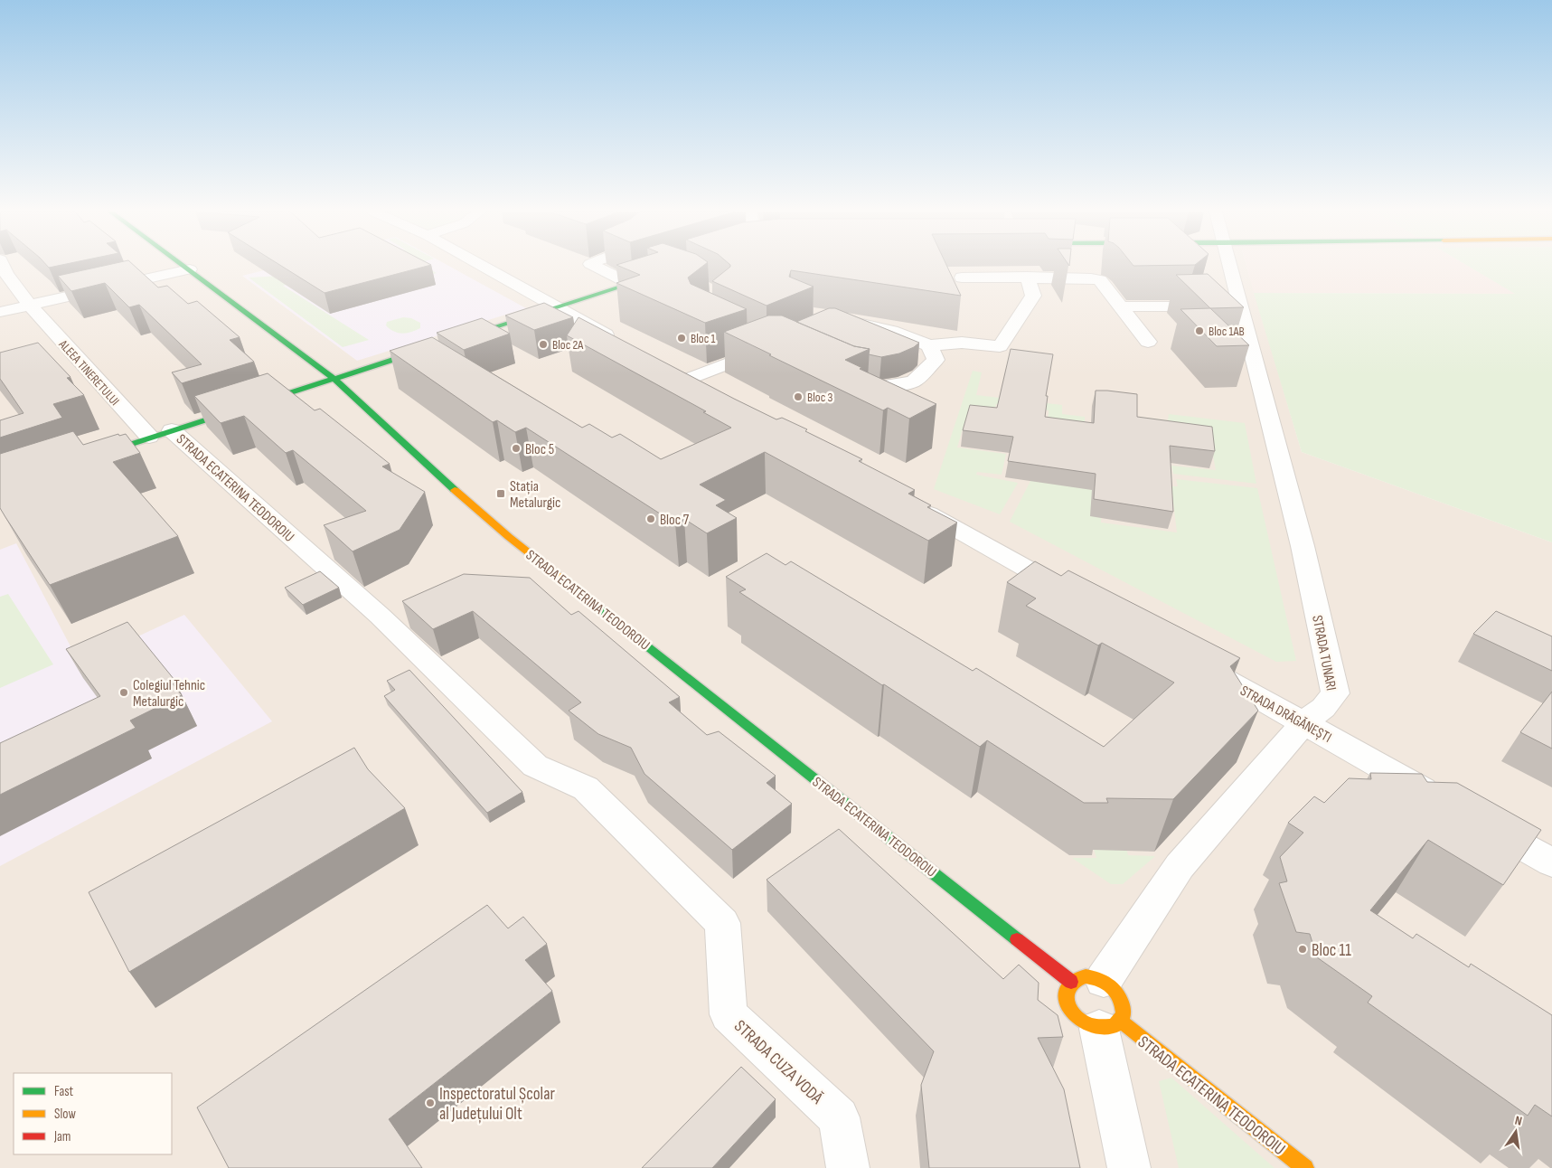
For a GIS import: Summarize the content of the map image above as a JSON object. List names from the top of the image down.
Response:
{
  "streets": {
    "main road": ["STRADA ECATERINA TEODOROIU"],
    "street": [
      "ALEEA TINERETULUI",
      "STRADA TUNARI",
      "STRADA DRĂGĂNEȘTI",
      "STRADA CUZA VODĂ"
    ]
  },
  "crossings": [
    ["ALEEA TINERETULUI", "STRADA ECATERINA TEODOROIU"],
    ["STRADA ECATERINA TEODOROIU", "STRADA TUNARI"],
    ["STRADA ECATERINA TEODOROIU", "STRADA CUZA VODĂ"],
    ["STRADA TUNARI", "STRADA DRĂGĂNEȘTI"]
  ],
  "places": {
    "other": [
      "Bloc 1AB",
      "Bloc 1",
      "Bloc 2A",
      "Bloc 3",
      "Bloc 5",
      "Bloc 7",
      "Colegiul Tehnic Metalurgic",
      "Bloc 11",
      "Inspectoratul Școlar al Județului Olt"
    ],
    "transit": ["Stația Metalurgic"]
  },
  "legend": ["Fast", "Slow", "Jam"],
  "north": "top"
}
